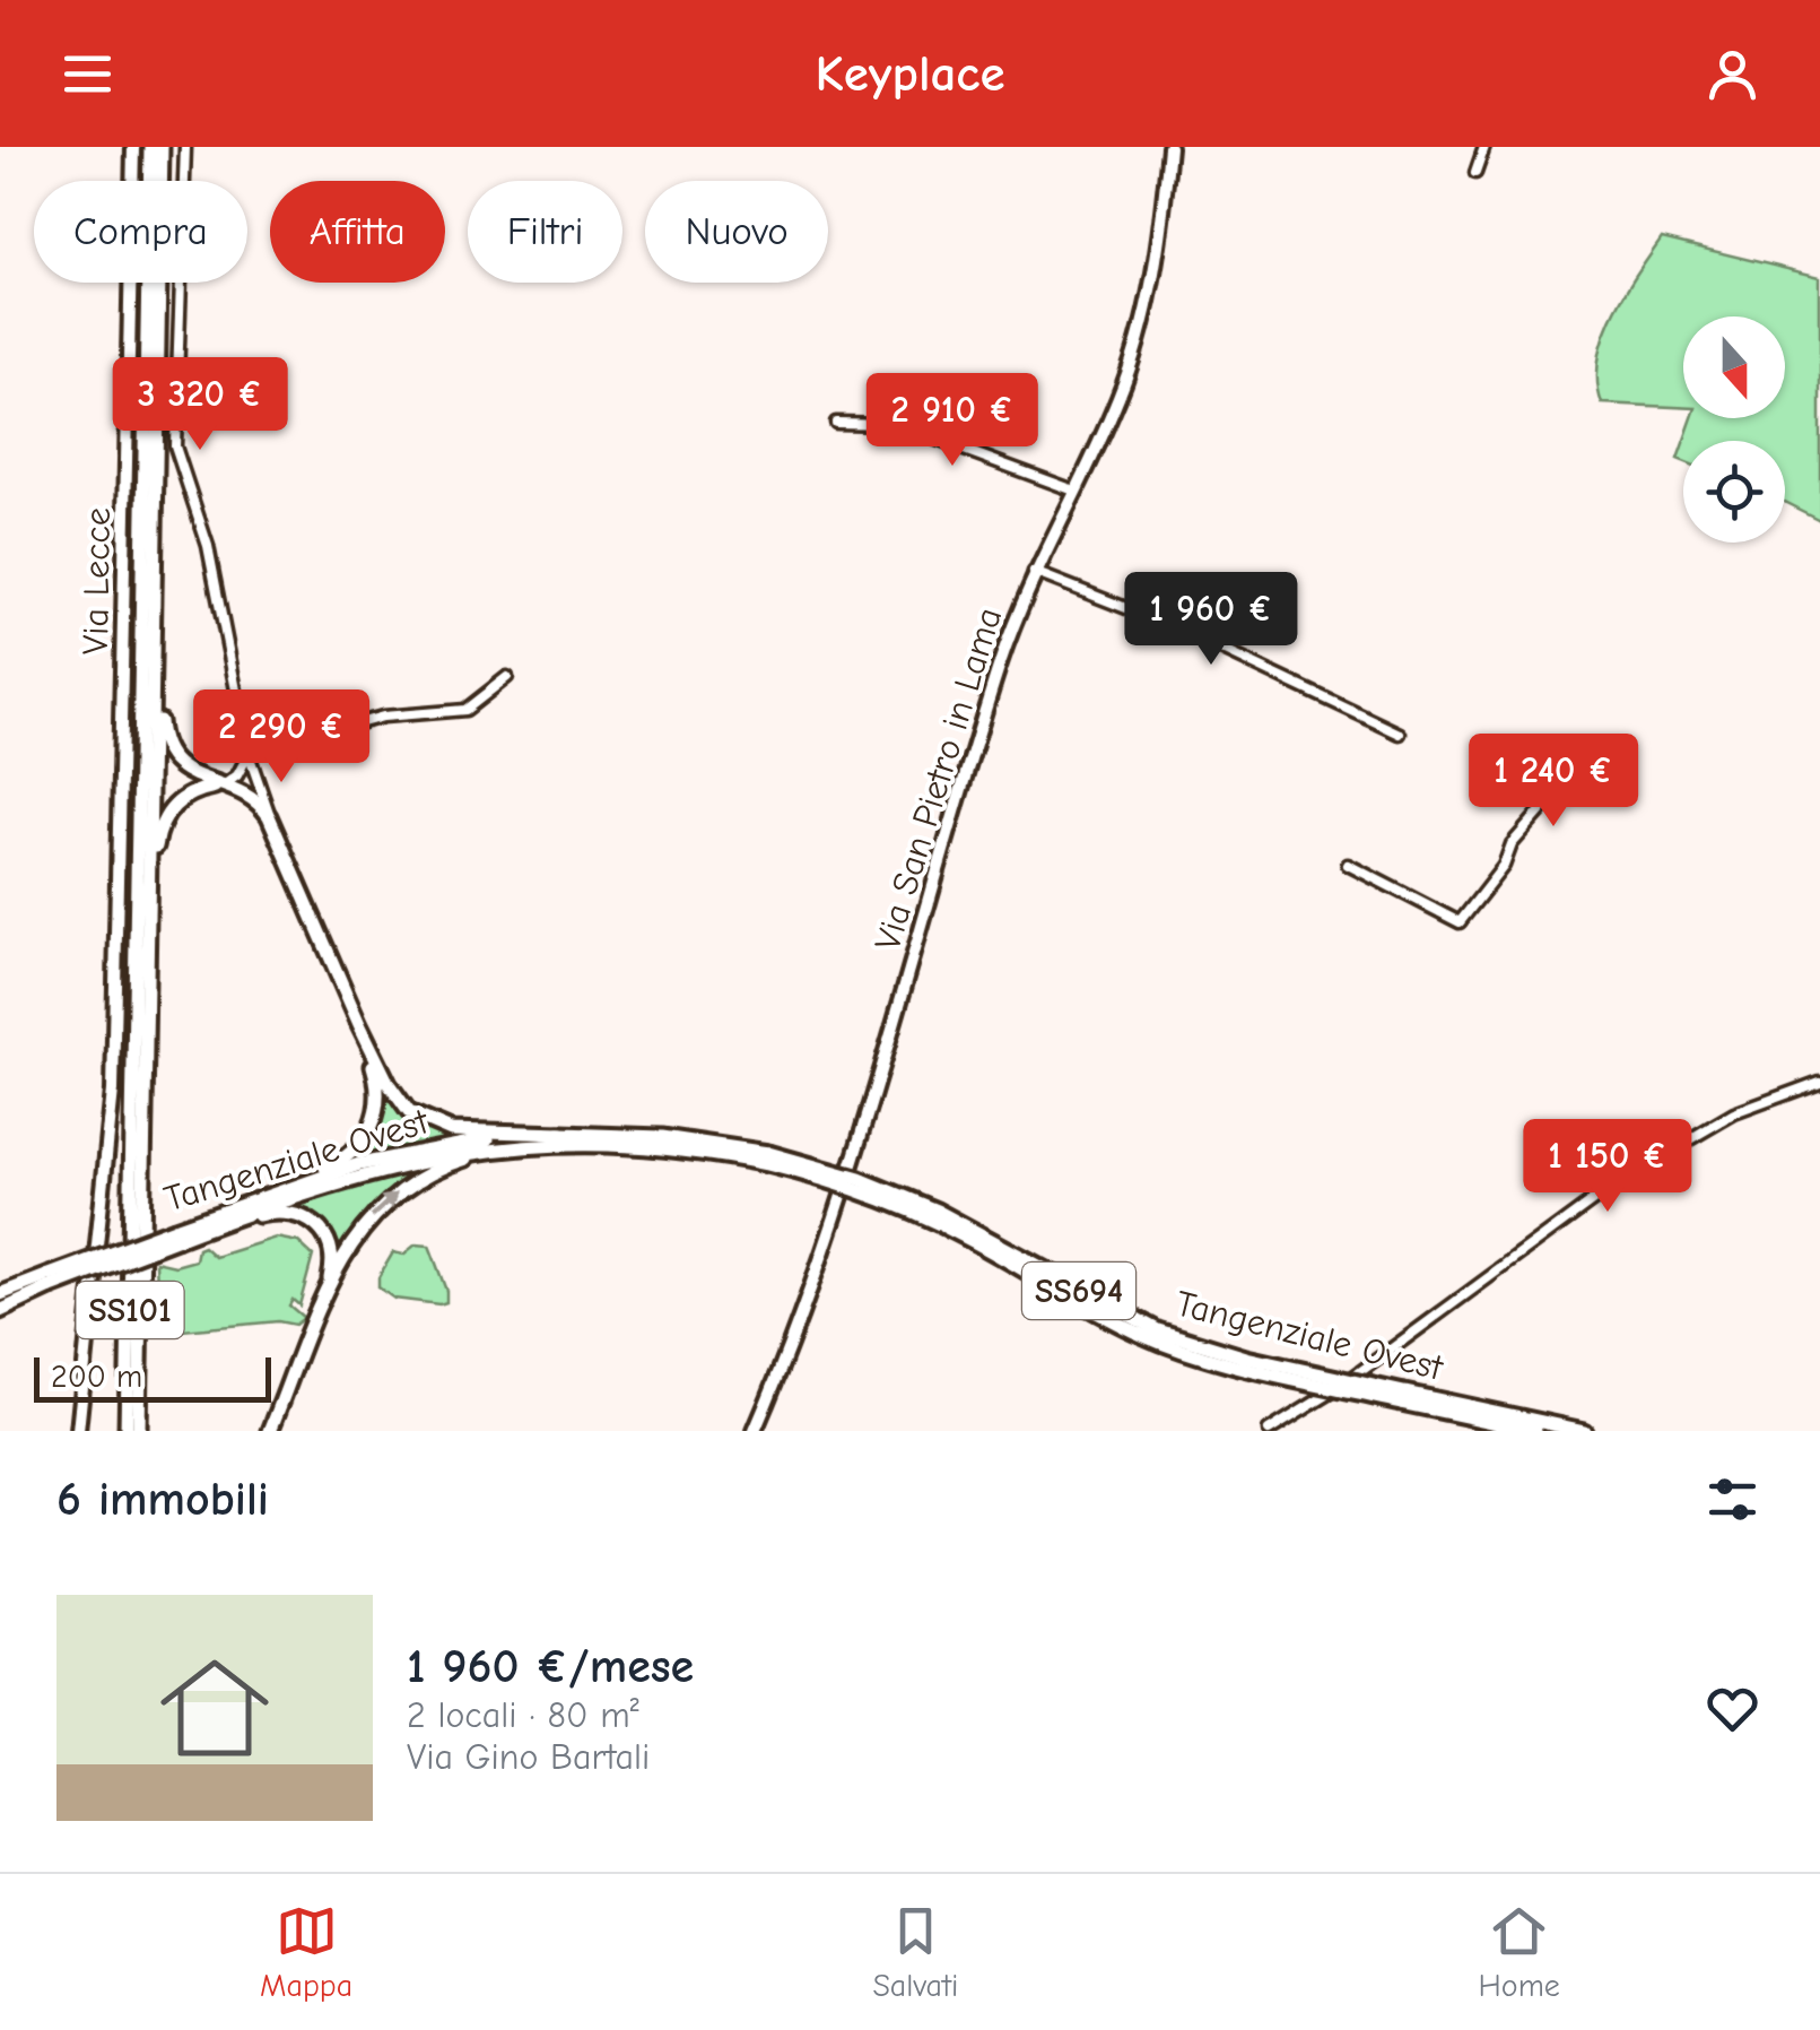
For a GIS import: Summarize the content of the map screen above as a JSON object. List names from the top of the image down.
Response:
{
  "streets": {
    "highway": ["Tangenziale Ovest", "SS694", "SS101"],
    "main road": ["Via Lecce", "Via San Pietro in Lama"]
  },
  "scale_bar": "200 m",
  "north": "bottom",
  "page": {
    "header": "Keyplace",
    "chip": [
      "Compra",
      "Affitta",
      "Filtri",
      "Nuovo"
    ],
    "price": [
      "3 320 €",
      "2 910 €",
      "1 960 €",
      "2 290 €",
      "1 240 €",
      "1 150 €"
    ],
    "scale": "200 m",
    "heading": "6 immobili",
    "list": [
      {
        "name": "1 960 €/mese",
        "note": "2 locali · 80 m² · Via Gino Bartali"
      }
    ],
    "tabs": ["Mappa", "Salvati", "Home"]
  }
}
